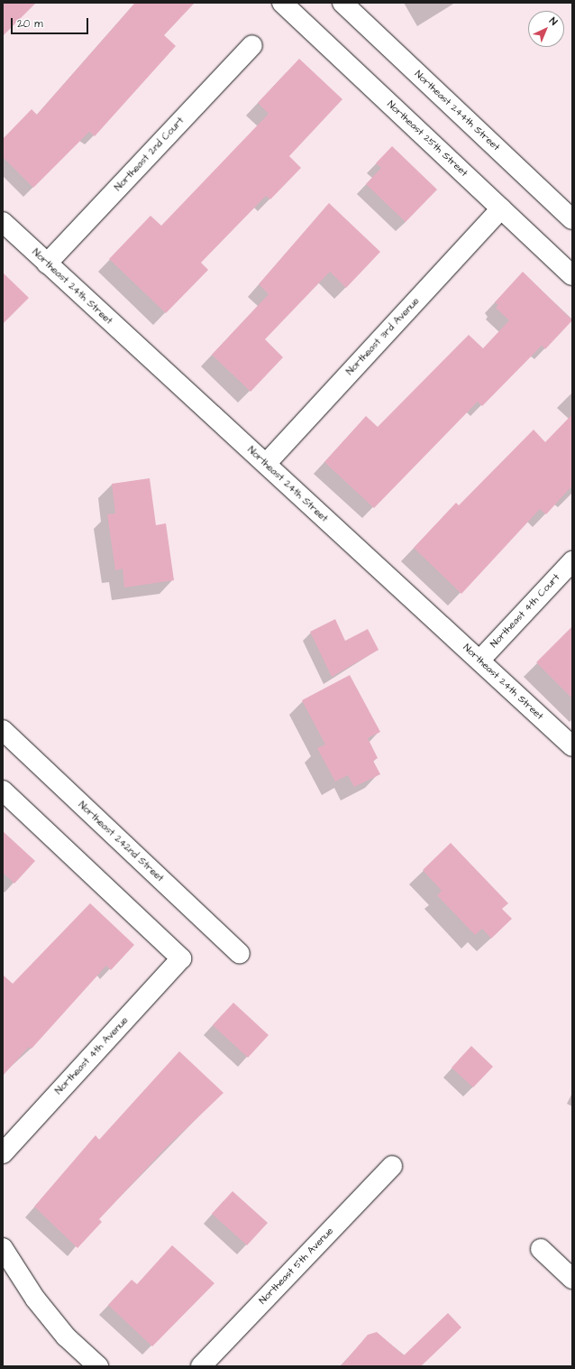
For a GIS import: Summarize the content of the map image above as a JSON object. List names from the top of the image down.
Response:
{
  "streets": {
    "street": [
      "Northeast 244th Street",
      "Northeast 25th Street",
      "Northeast 2nd Court",
      "Northeast 24th Street",
      "Northeast 3rd Avenue",
      "Northeast 4th Court",
      "Northeast 242nd Street",
      "Northeast 4th Avenue",
      "Northeast 5th Avenue"
    ]
  },
  "crossings": [
    ["Northeast 25th Street", "Northeast 3rd Avenue"],
    ["Northeast 2nd Court", "Northeast 24th Street"],
    ["Northeast 24th Street", "Northeast 3rd Avenue"],
    ["Northeast 24th Street", "Northeast 4th Court"]
  ],
  "scale_bar": "20 m",
  "north": "top right"
}
